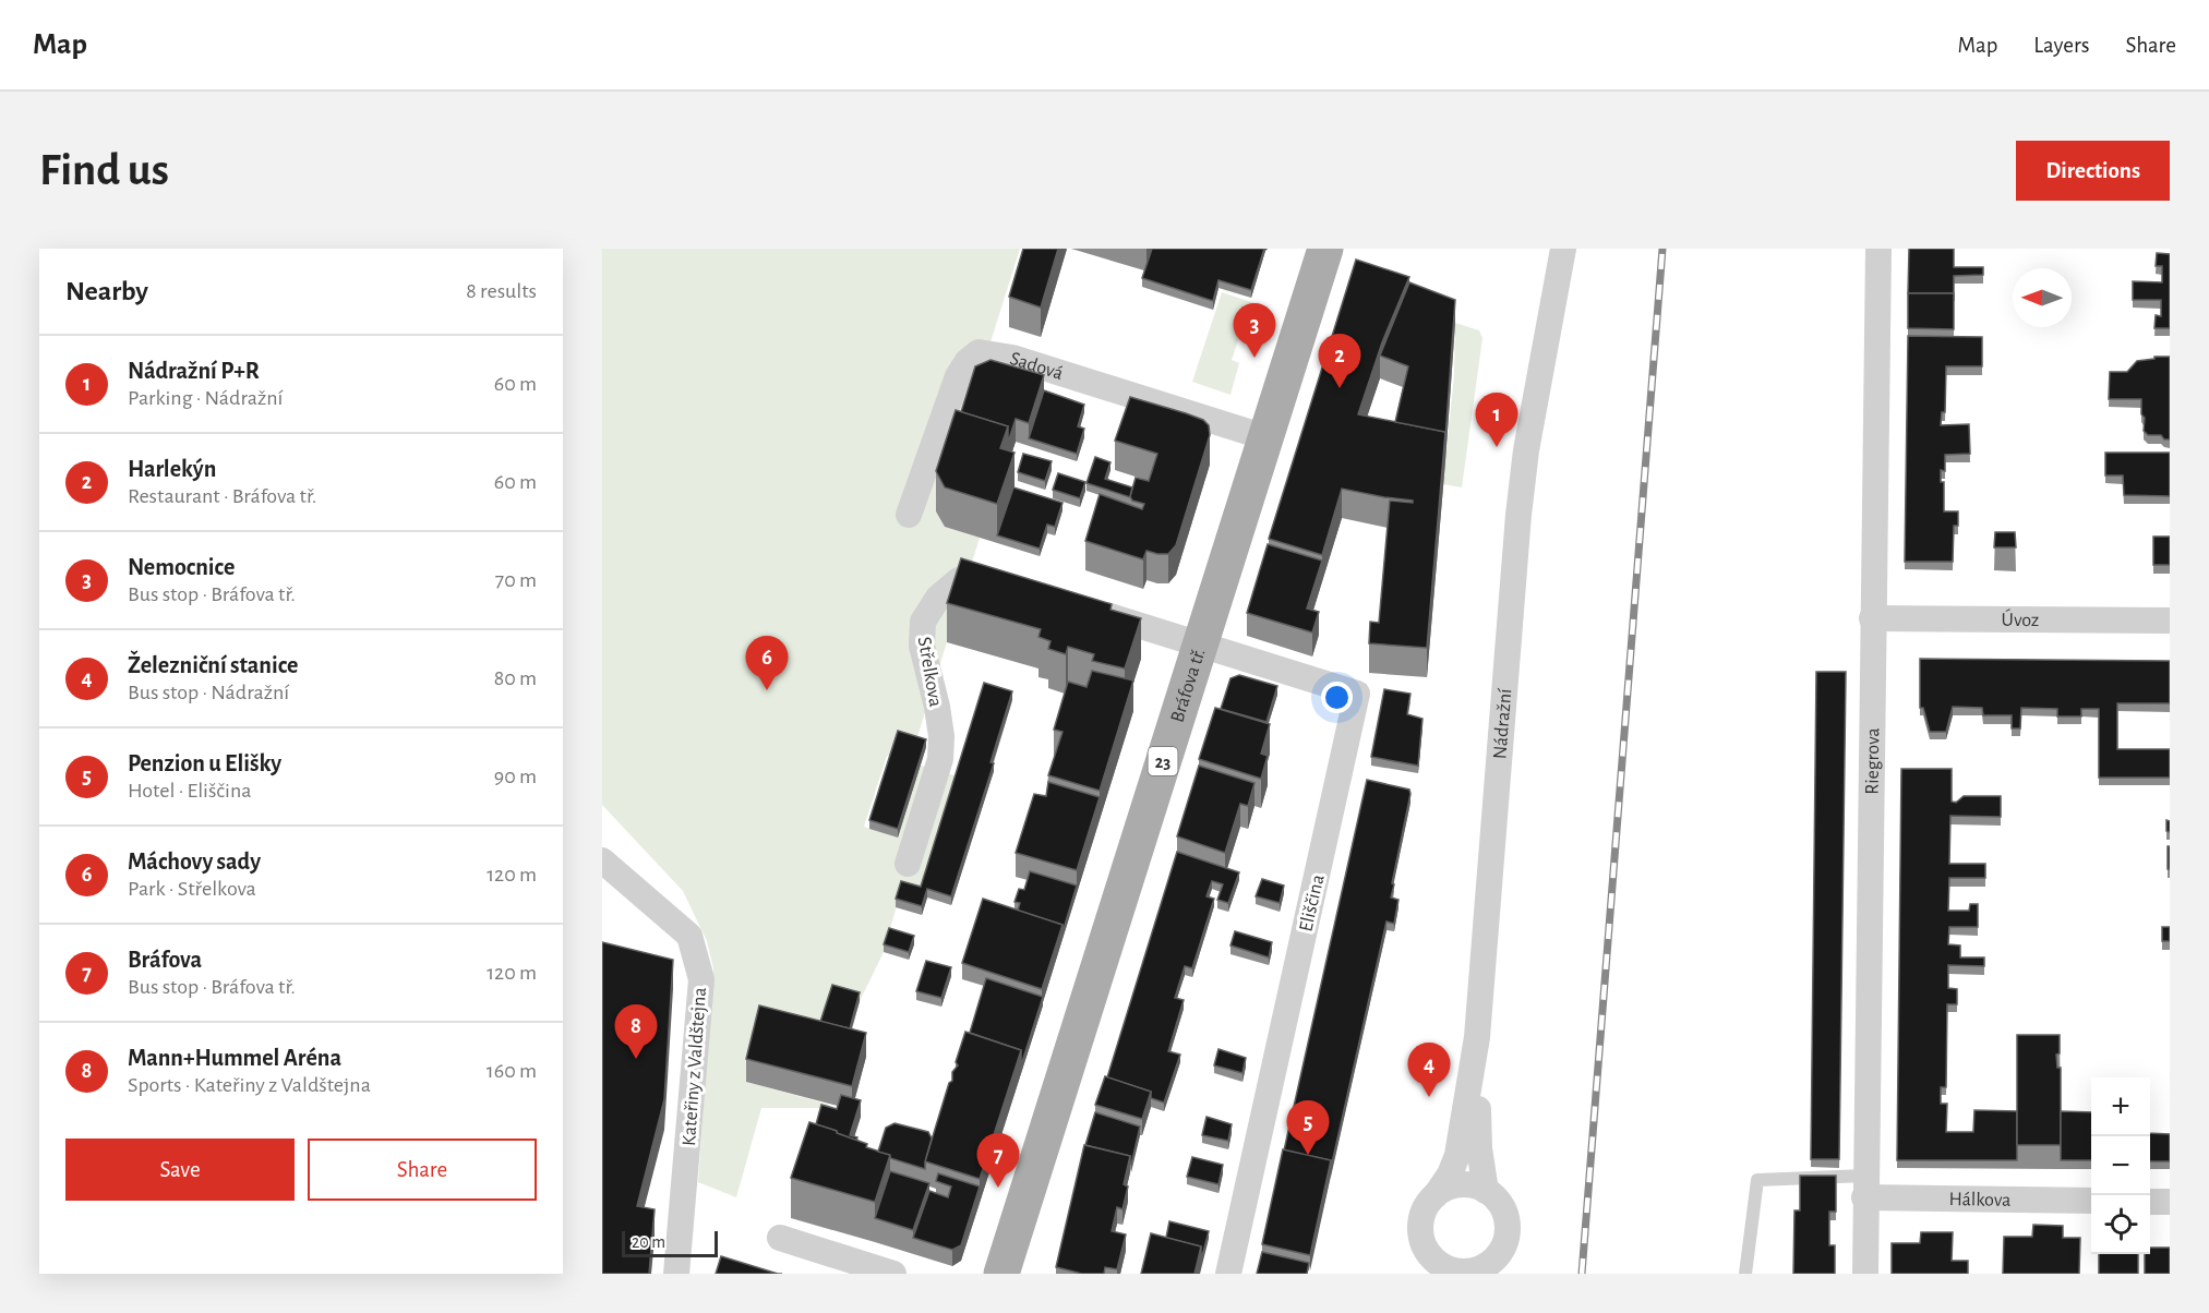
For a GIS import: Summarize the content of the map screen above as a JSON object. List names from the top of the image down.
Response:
{
  "streets": {
    "main road": ["Bráfova tř.", "23"],
    "street": [
      "Sadová",
      "Úvoz",
      "Střelkova",
      "Nádražní",
      "Riegrova",
      "Eliščina",
      "Kateřiny z Valdštejna",
      "Hálkova"
    ]
  },
  "crossings": [
    ["Sadová", "Bráfova tř."],
    ["Úvoz", "Riegrova"],
    ["Bráfova tř.", "Eliščina"],
    ["Riegrova", "Hálkova"]
  ],
  "scale_bar": "20 m",
  "north": "left",
  "page": {
    "header": "Map",
    "nav": ["Map", "Layers", "Share"],
    "buttons": [
      "Directions",
      ["Save", "Share"]
    ],
    "title": "Find us",
    "heading": ["Nearby", "8 results"],
    "pins": [
      "3",
      "2",
      "1",
      "6",
      "8",
      "4",
      "5",
      "7"
    ],
    "list": [
      {
        "mark": "1",
        "name": "Nádražní P+R",
        "note": "Parking · Nádražní",
        "value": "60 m"
      },
      {
        "mark": "2",
        "name": "Harlekýn",
        "note": "Restaurant · Bráfova tř.",
        "value": "60 m"
      },
      {
        "mark": "3",
        "name": "Nemocnice",
        "note": "Bus stop · Bráfova tř.",
        "value": "70 m"
      },
      {
        "mark": "4",
        "name": "Železniční stanice",
        "note": "Bus stop · Nádražní",
        "value": "80 m"
      },
      {
        "mark": "5",
        "name": "Penzion u Elišky",
        "note": "Hotel · Eliščina",
        "value": "90 m"
      },
      {
        "mark": "6",
        "name": "Máchovy sady",
        "note": "Park · Střelkova",
        "value": "120 m"
      },
      {
        "mark": "7",
        "name": "Bráfova",
        "note": "Bus stop · Bráfova tř.",
        "value": "120 m"
      },
      {
        "mark": "8",
        "name": "Mann+Hummel Aréna",
        "note": "Sports · Kateřiny z Valdštejna",
        "value": "160 m"
      }
    ],
    "map_buttons": ["+", "−"],
    "scale": "20 m"
  }
}
